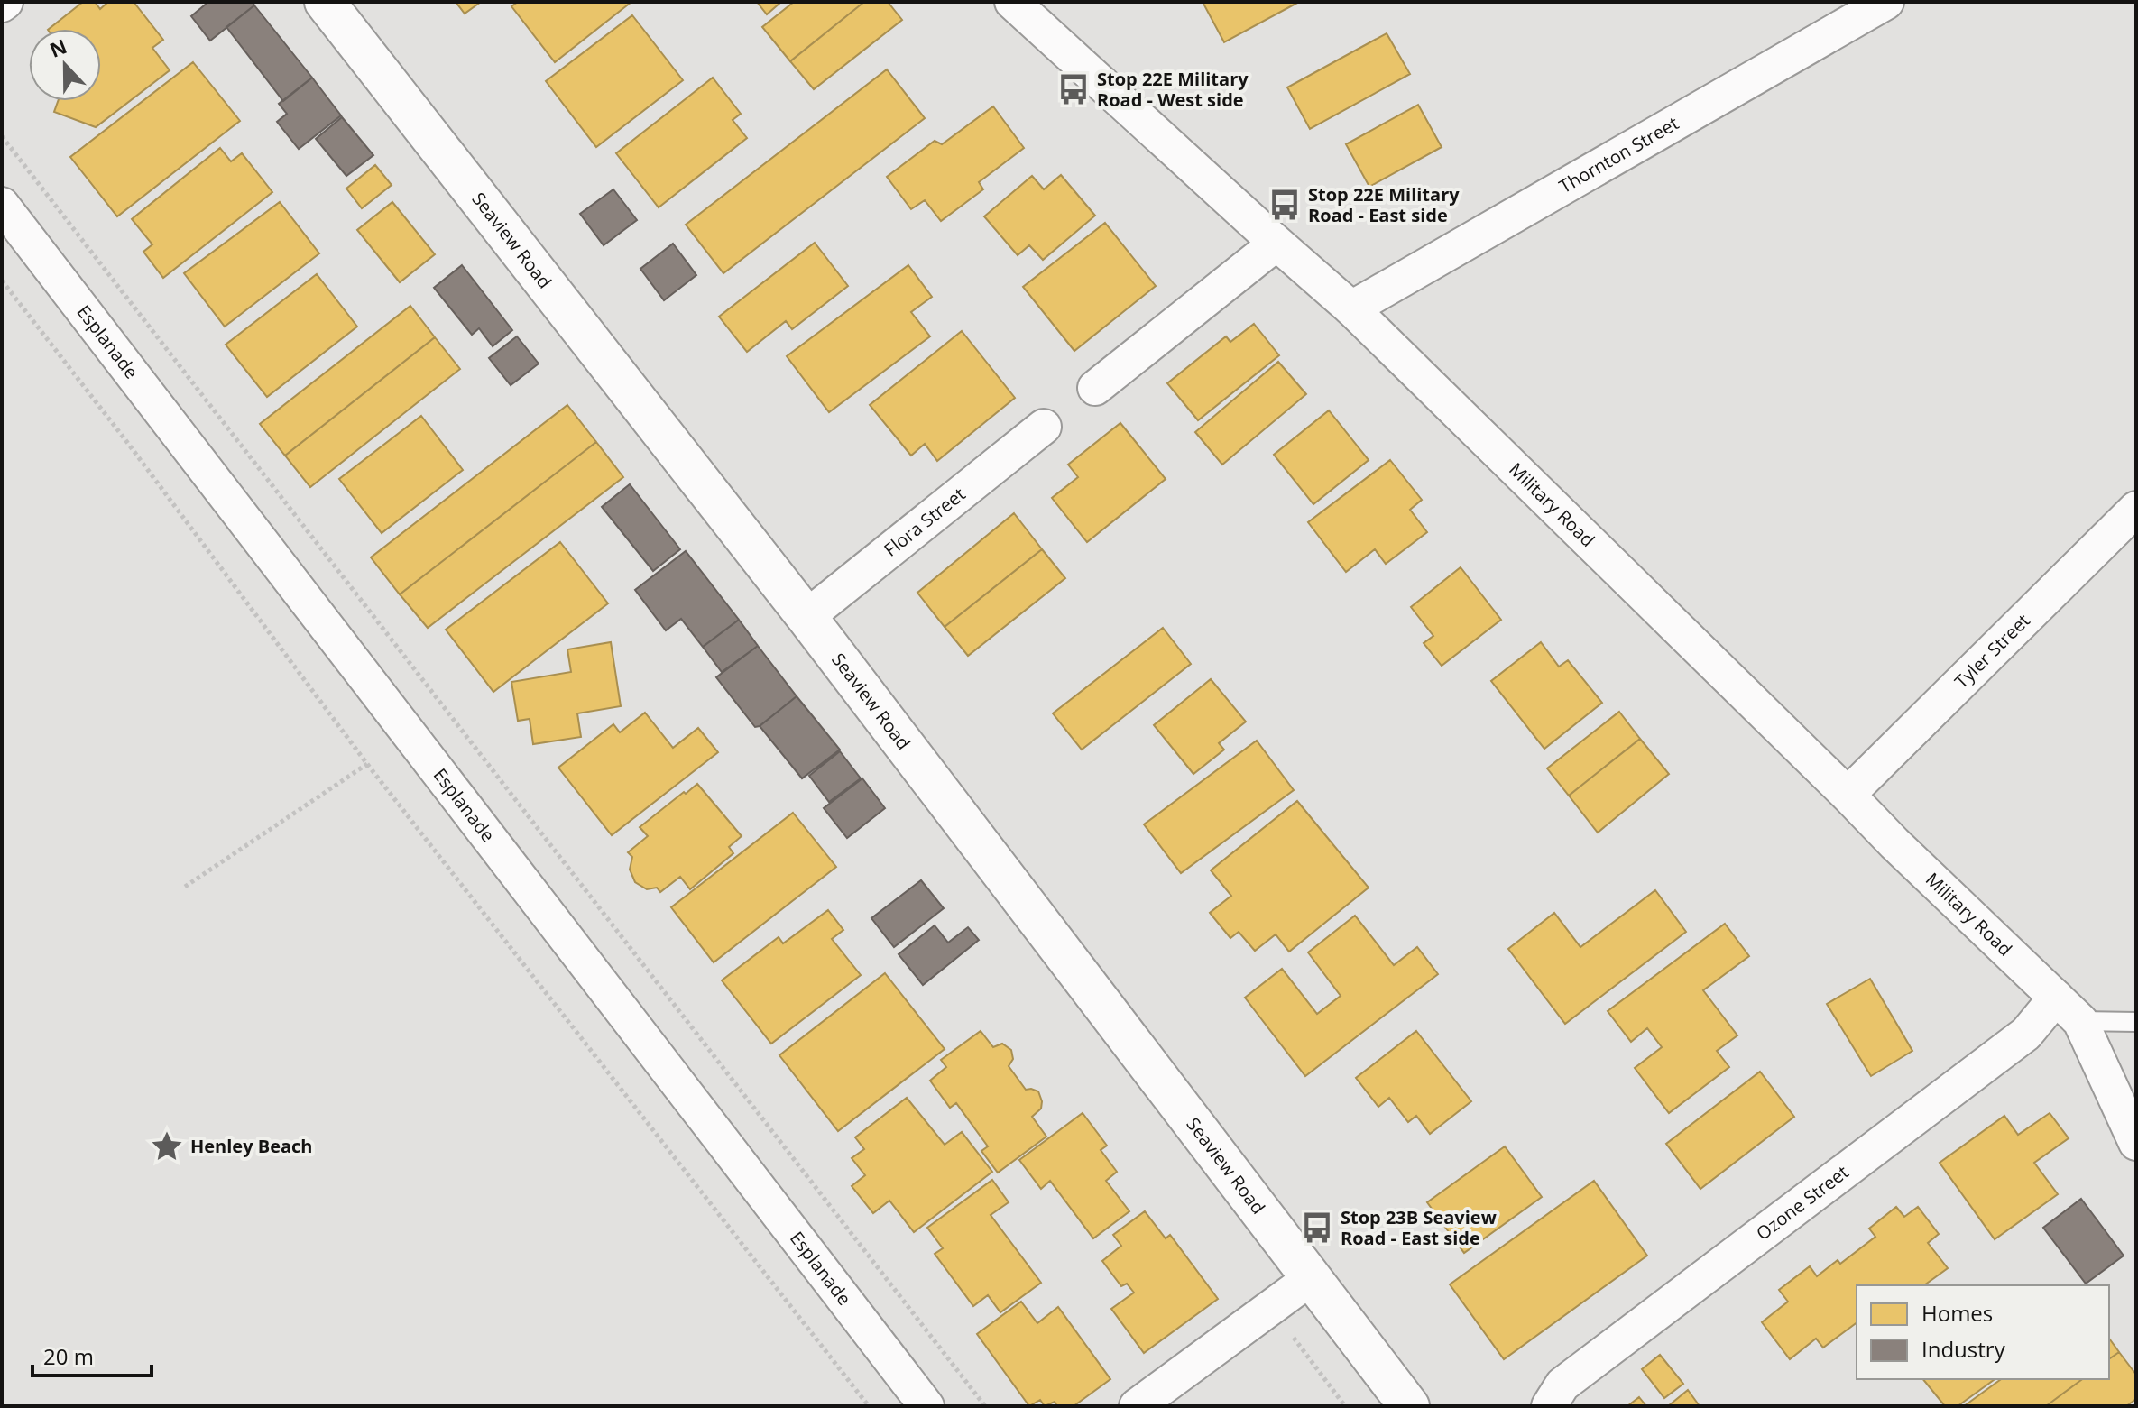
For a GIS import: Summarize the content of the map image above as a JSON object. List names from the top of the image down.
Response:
{
  "streets": {
    "main road": ["Seaview Road"],
    "street": [
      "Thornton Street",
      "Esplanade",
      "Military Road",
      "Flora Street",
      "Tyler Street",
      "Ozone Street"
    ]
  },
  "crossings": [
    ["Thornton Street", "Military Road"],
    ["Seaview Road", "Flora Street"],
    ["Military Road", "Tyler Street"],
    ["Military Road", "Ozone Street"]
  ],
  "places": {
    "bus stop": ["Stop 22E Military Road - West side", "Stop 22E Military Road - East side", "Stop 23B Seaview Road - East side"],
    "place": ["Henley Beach"]
  },
  "legend": ["Homes", "Industry"],
  "scale_bar": "20 m",
  "north": "top"
}
